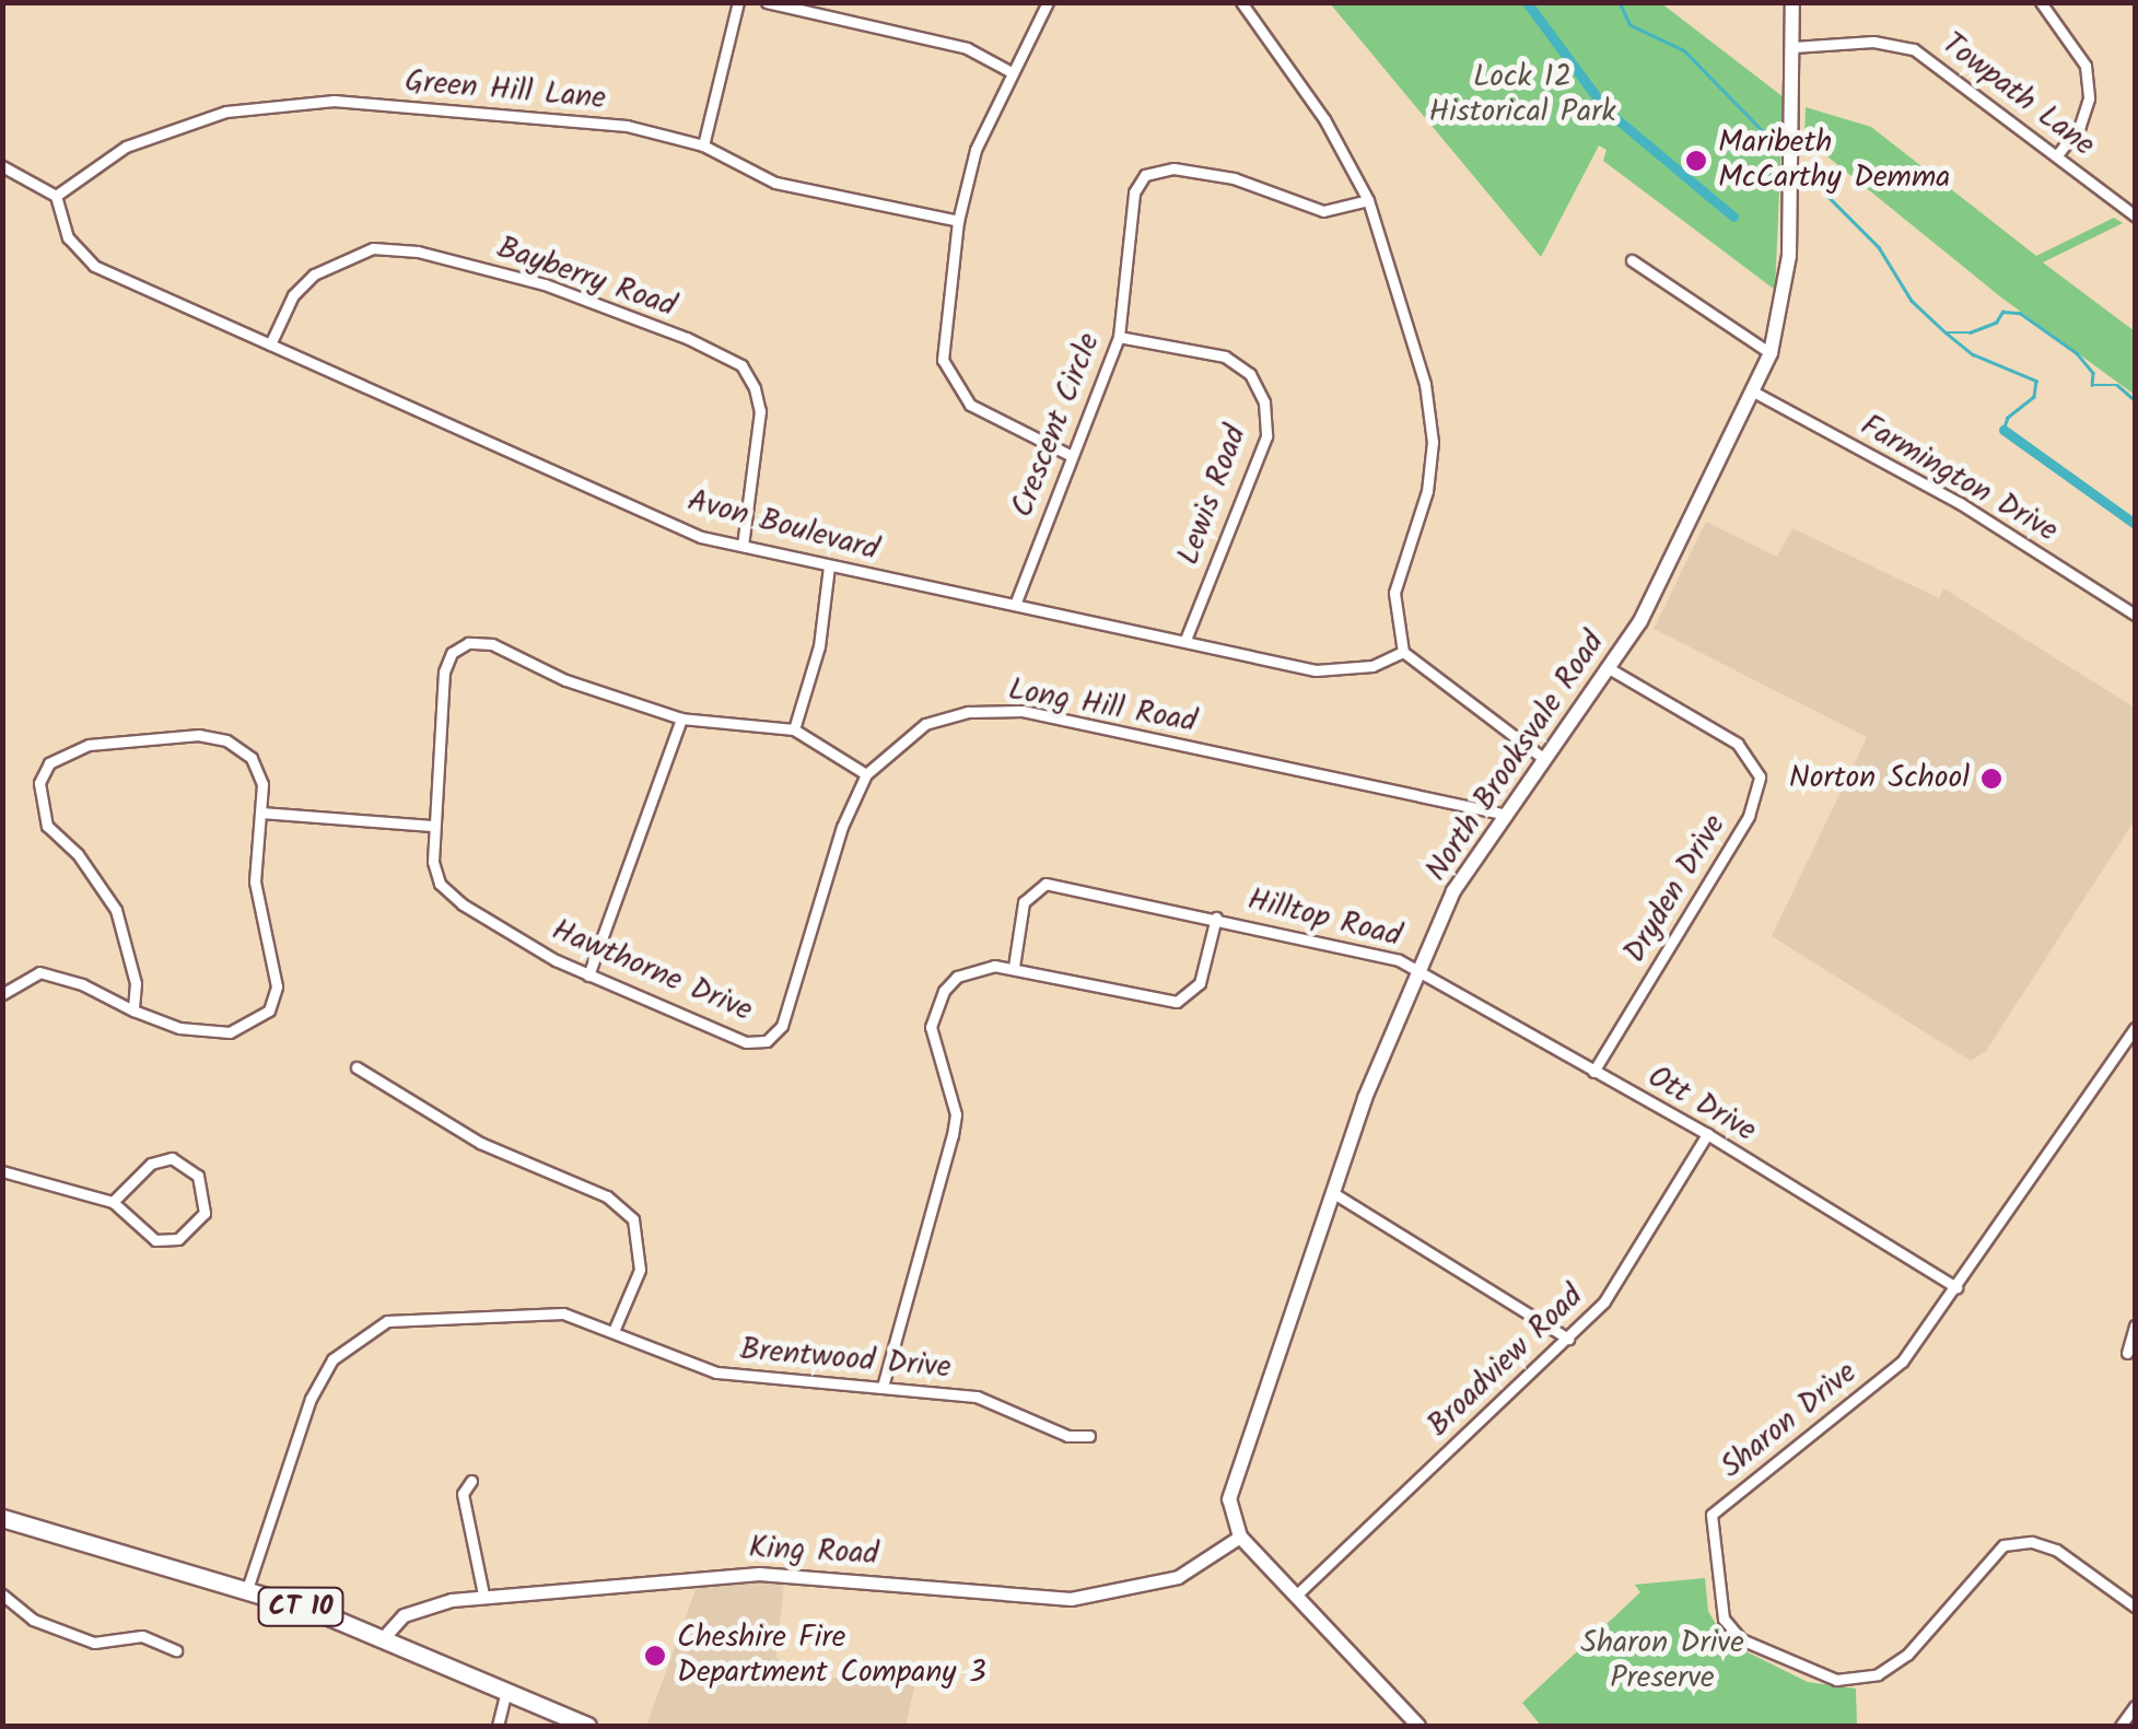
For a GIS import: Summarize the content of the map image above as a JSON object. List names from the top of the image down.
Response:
{
  "streets": {
    "highway": ["CT 10"],
    "main road": ["North Brooksvale Road"],
    "street": [
      "Green Hill Lane",
      "Towpath Lane",
      "Bayberry Road",
      "Crescent Circle",
      "Farmington Drive",
      "Lewis Road",
      "Avon Boulevard",
      "Long Hill Road",
      "Dryden Drive",
      "Hilltop Road",
      "Hawthorne Drive",
      "Ott Drive",
      "Brentwood Drive",
      "Broadview Road",
      "Sharon Drive",
      "King Road"
    ]
  },
  "crossings": [
    ["Green Hill Lane", "Avon Boulevard"],
    ["Towpath Lane", "North Brooksvale Road"],
    ["Bayberry Road", "Avon Boulevard"],
    ["Crescent Circle", "Lewis Road"],
    ["Crescent Circle", "Avon Boulevard"],
    ["Farmington Drive", "North Brooksvale Road"],
    ["Lewis Road", "Avon Boulevard"],
    ["Long Hill Road", "North Brooksvale Road"],
    ["Long Hill Road", "Hawthorne Drive"],
    ["North Brooksvale Road", "Dryden Drive"],
    ["North Brooksvale Road", "Hilltop Road"],
    ["North Brooksvale Road", "Ott Drive"],
    ["North Brooksvale Road", "King Road"],
    ["Dryden Drive", "Ott Drive"],
    ["Hilltop Road", "Ott Drive"],
    ["Ott Drive", "Broadview Road"],
    ["Ott Drive", "Sharon Drive"],
    ["Brentwood Drive", "CT 10"],
    ["King Road", "CT 10"]
  ],
  "parks": ["Lock 12 Historical Park", "Sharon Drive Preserve"],
  "places": ["Maribeth McCarthy Demma", "Norton School", "Cheshire Fire Department Company 3"]
}
